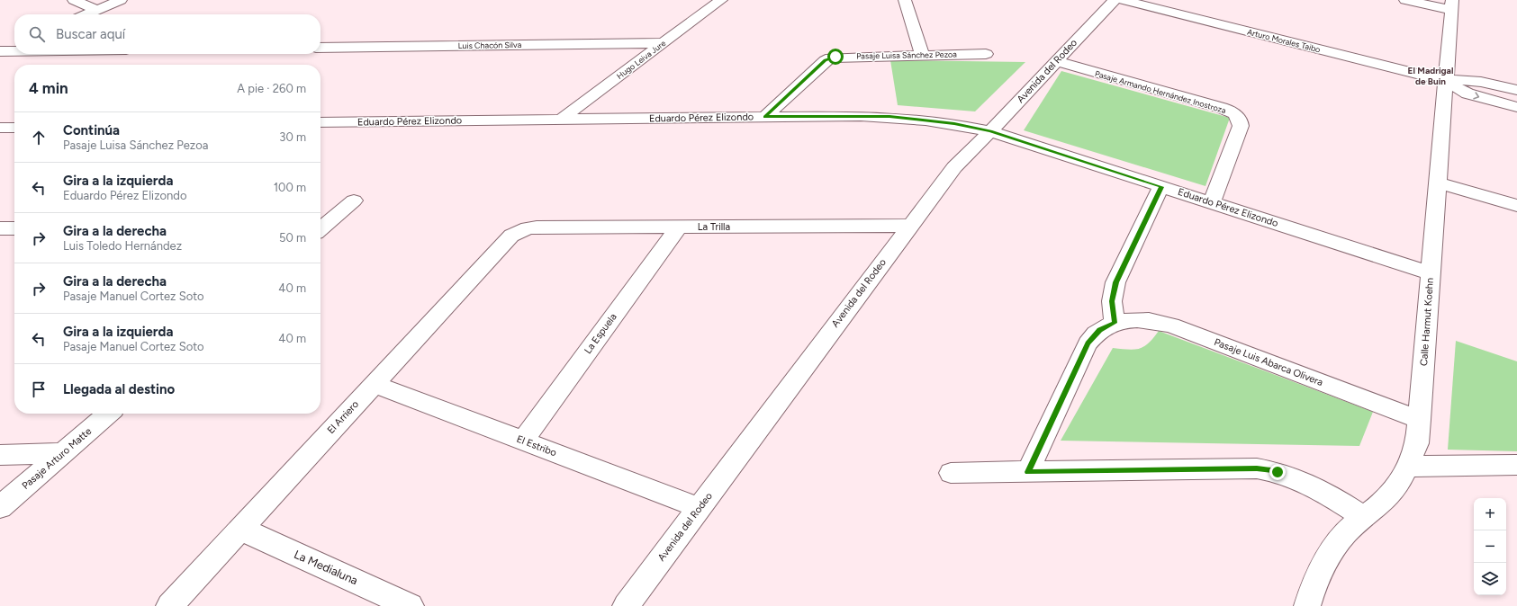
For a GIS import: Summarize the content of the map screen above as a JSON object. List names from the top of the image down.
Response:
{
  "streets": {
    "street": [
      "Arturo Morales Taibo",
      "Luis Chacón Silva",
      "Pasaje Luisa Sánchez Pezoa",
      "Hugo Leiva Jure",
      "Avenida del Rodeo",
      "Pasaje Armando Hernández Inostroza",
      "Eduardo Pérez Elizondo",
      "La Trilla",
      "Calle Harmut Koehn",
      "La Espuela",
      "Pasaje Luis Abarca Olivera",
      "El Arriero",
      "El Estribo",
      "Pasaje Arturo Matte",
      "La Medialuna"
    ]
  },
  "crossings": [
    ["Arturo Morales Taibo", "Calle Harmut Koehn"],
    ["Luis Chacón Silva", "Hugo Leiva Jure"],
    ["Pasaje Luisa Sánchez Pezoa", "Eduardo Pérez Elizondo"],
    ["Hugo Leiva Jure", "Eduardo Pérez Elizondo"],
    ["Avenida del Rodeo", "Pasaje Armando Hernández Inostroza"],
    ["Avenida del Rodeo", "Eduardo Pérez Elizondo"],
    ["Avenida del Rodeo", "La Trilla"],
    ["Avenida del Rodeo", "El Estribo"],
    ["Pasaje Armando Hernández Inostroza", "Eduardo Pérez Elizondo"],
    ["Eduardo Pérez Elizondo", "Calle Harmut Koehn"],
    ["La Trilla", "La Espuela"],
    ["La Trilla", "El Arriero"],
    ["Calle Harmut Koehn", "Pasaje Luis Abarca Olivera"],
    ["La Espuela", "El Estribo"],
    ["El Arriero", "El Estribo"],
    ["El Arriero", "La Medialuna"]
  ],
  "districts": ["El Madrigal de Buin"],
  "page": {
    "search": "Buscar aquí",
    "heading": ["4 min", "A pie · 260 m"],
    "list": [
      ["Continúa", "Pasaje Luisa Sánchez Pezoa", "30 m"],
      ["Gira a la izquierda", "Eduardo Pérez Elizondo", "100 m"],
      ["Gira a la derecha", "Luis Toledo Hernández", "50 m"],
      ["Gira a la derecha", "Pasaje Manuel Cortez Soto", "40 m"],
      ["Gira a la izquierda", "Pasaje Manuel Cortez Soto", "40 m"],
      "Llegada al destino"
    ],
    "map_buttons": ["+", "−"]
  }
}
